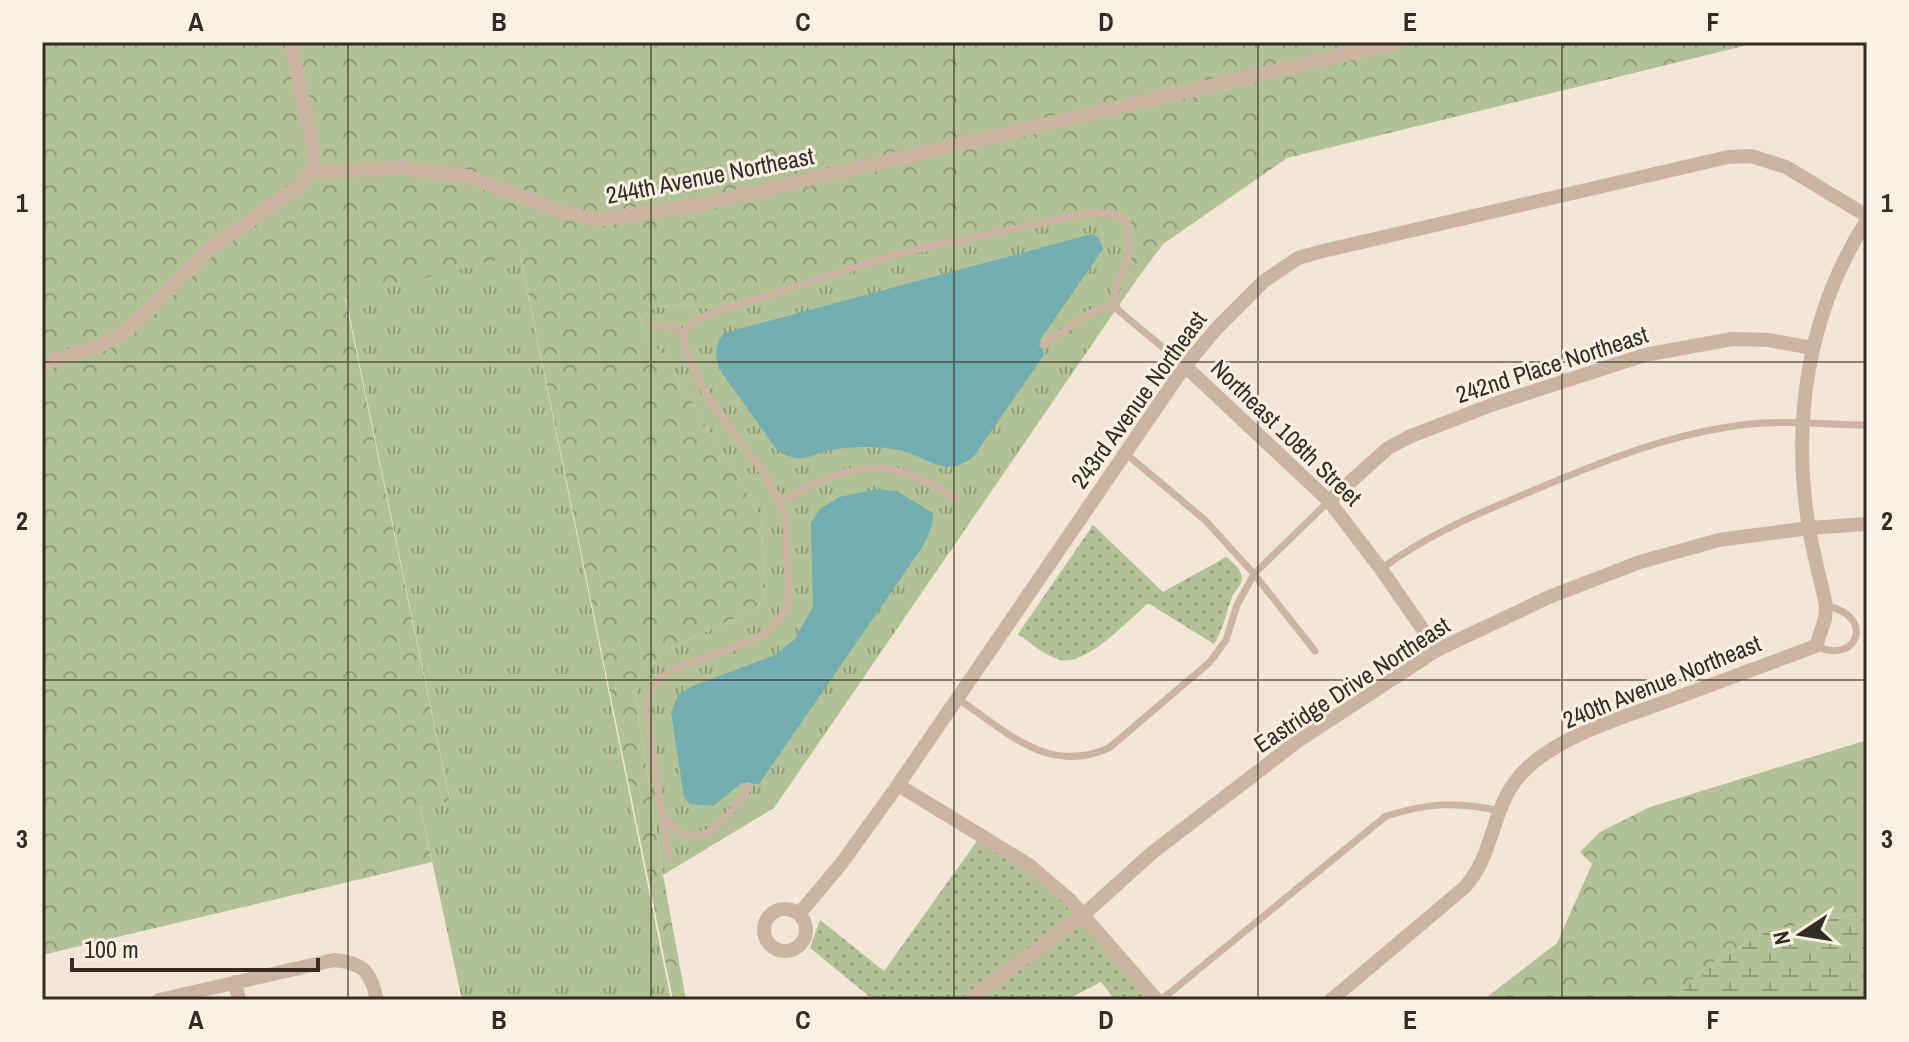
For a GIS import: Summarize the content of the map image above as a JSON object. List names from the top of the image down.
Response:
{
  "streets": {
    "street": [
      "244th Avenue Northeast",
      "242nd Place Northeast",
      "243rd Avenue Northeast",
      "Northeast 108th Street",
      "240th Avenue Northeast",
      "Eastridge Drive Northeast"
    ]
  },
  "crossings": [
    ["242nd Place Northeast", "Northeast 108th Street"],
    ["243rd Avenue Northeast", "Northeast 108th Street"],
    ["Northeast 108th Street", "Eastridge Drive Northeast"]
  ],
  "scale_bar": "100 m",
  "north": "left",
  "grid": {
    "columns": [
      "A",
      "B",
      "C",
      "D",
      "E",
      "F"
    ],
    "rows": ["1", "2", "3"]
  }
}
